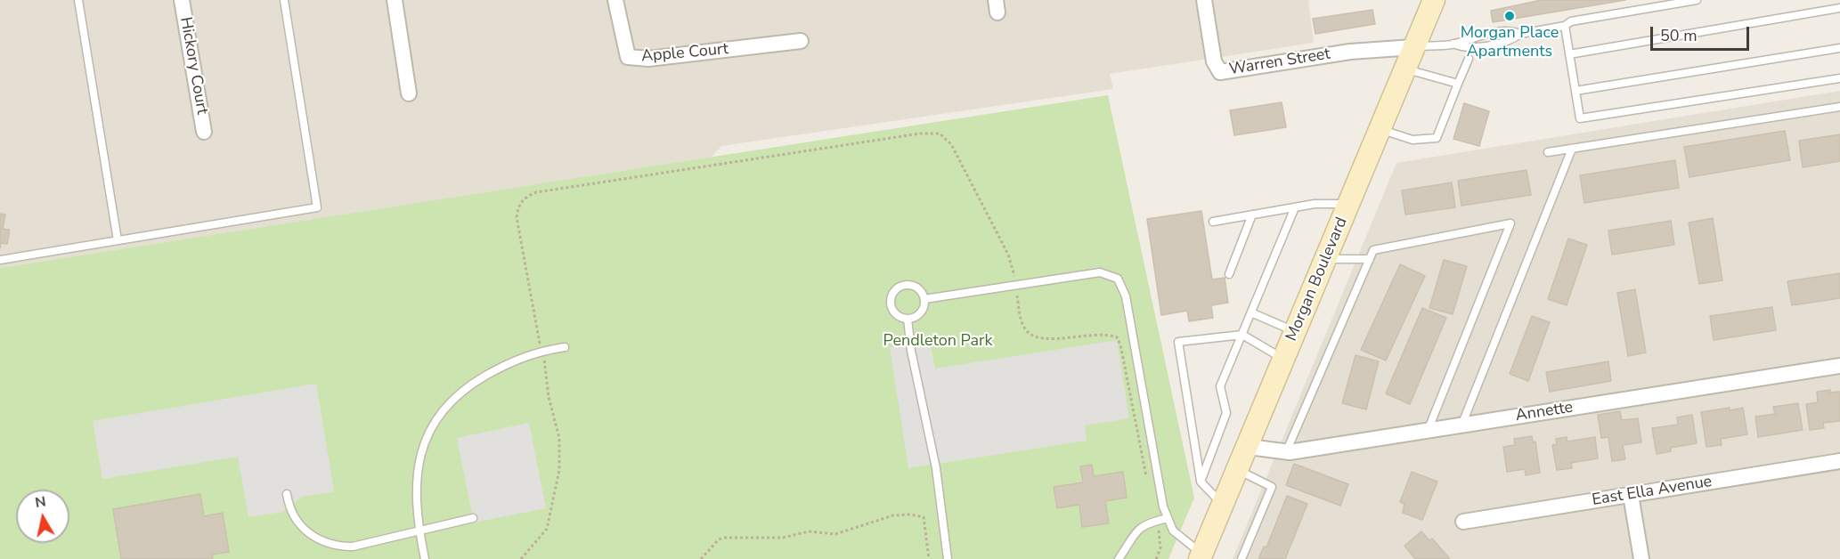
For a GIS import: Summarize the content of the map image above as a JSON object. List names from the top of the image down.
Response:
{
  "streets": {
    "main road": ["Morgan Boulevard"],
    "street": [
      "Apple Court",
      "Warren Street",
      "Hickory Court",
      "Annette",
      "East Ella Avenue"
    ]
  },
  "crossings": [
    ["Warren Street", "Morgan Boulevard"],
    ["Morgan Boulevard", "Annette"]
  ],
  "parks": ["Pendleton Park"],
  "places": ["Morgan Place Apartments"],
  "scale_bar": "50 m",
  "north": "top"
}
